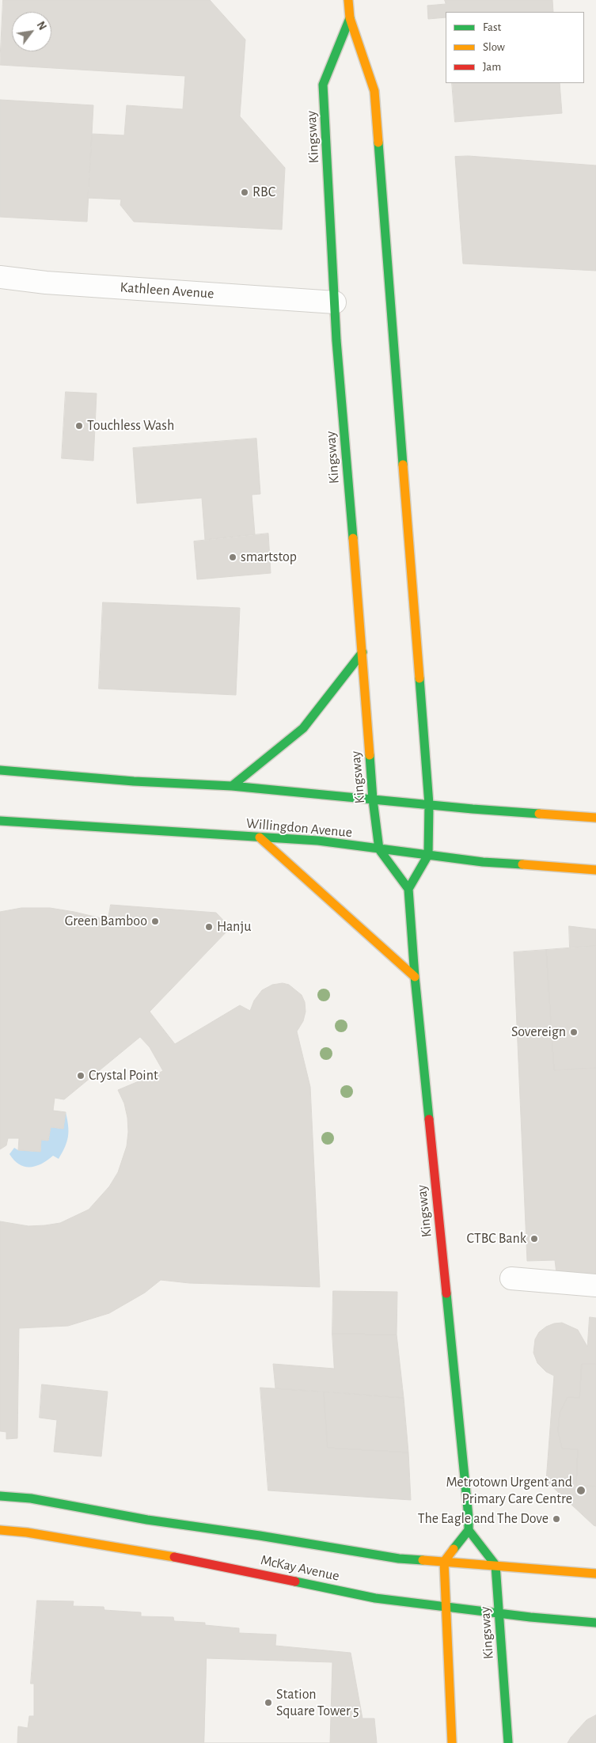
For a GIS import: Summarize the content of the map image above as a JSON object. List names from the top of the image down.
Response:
{
  "streets": {
    "main road": ["Kingsway", "Willingdon Avenue", "McKay Avenue"],
    "street": ["Kathleen Avenue"]
  },
  "crossings": [
    ["Kingsway", "Kathleen Avenue"],
    ["Kingsway", "Willingdon Avenue"],
    ["Kingsway", "McKay Avenue"]
  ],
  "places": [
    "RBC",
    "Touchless Wash",
    "smartstop",
    "Green Bamboo",
    "Hanju",
    "Sovereign",
    "Crystal Point",
    "CTBC Bank",
    "Metrotown Urgent and Primary Care Centre",
    "The Eagle and The Dove",
    "Station Square Tower 5"
  ],
  "legend": ["Fast", "Slow", "Jam"],
  "north": "top right"
}
